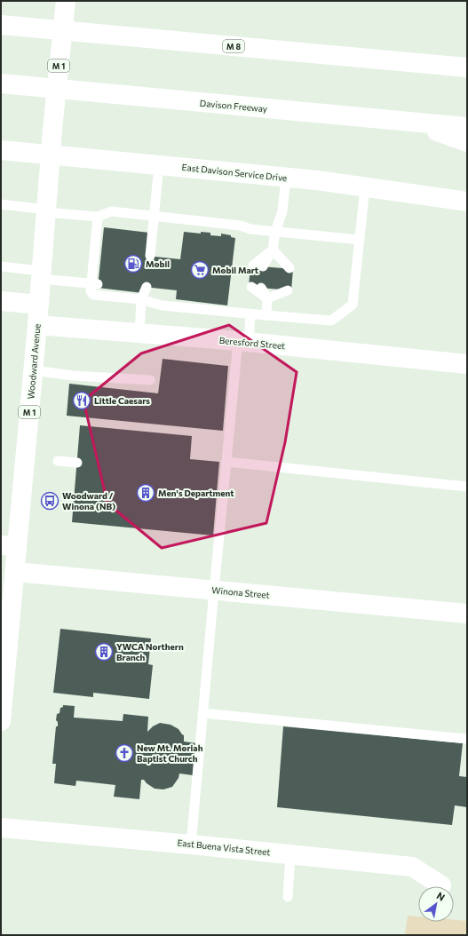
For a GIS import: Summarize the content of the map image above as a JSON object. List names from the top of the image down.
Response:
{
  "streets": {
    "main road": [
      "M 8",
      "M 1",
      "Davison Freeway",
      "East Davison Service Drive",
      "Beresford Street",
      "Woodward Avenue",
      "Winona Street",
      "East Buena Vista Street"
    ]
  },
  "crossings": [
    ["East Davison Service Drive", "Woodward Avenue"],
    ["Beresford Street", "Woodward Avenue"],
    ["Woodward Avenue", "Winona Street"]
  ],
  "places": {
    "fuel station": ["Mobil"],
    "supermarket": ["Mobil Mart"],
    "restaurant": ["Little Caesars"],
    "building": ["Men's Department", "YWCA Northern Branch"],
    "bus stop": ["Woodward / Winona (NB)"],
    "church": ["New Mt. Moriah Baptist Church"]
  },
  "north": "top right"
}
